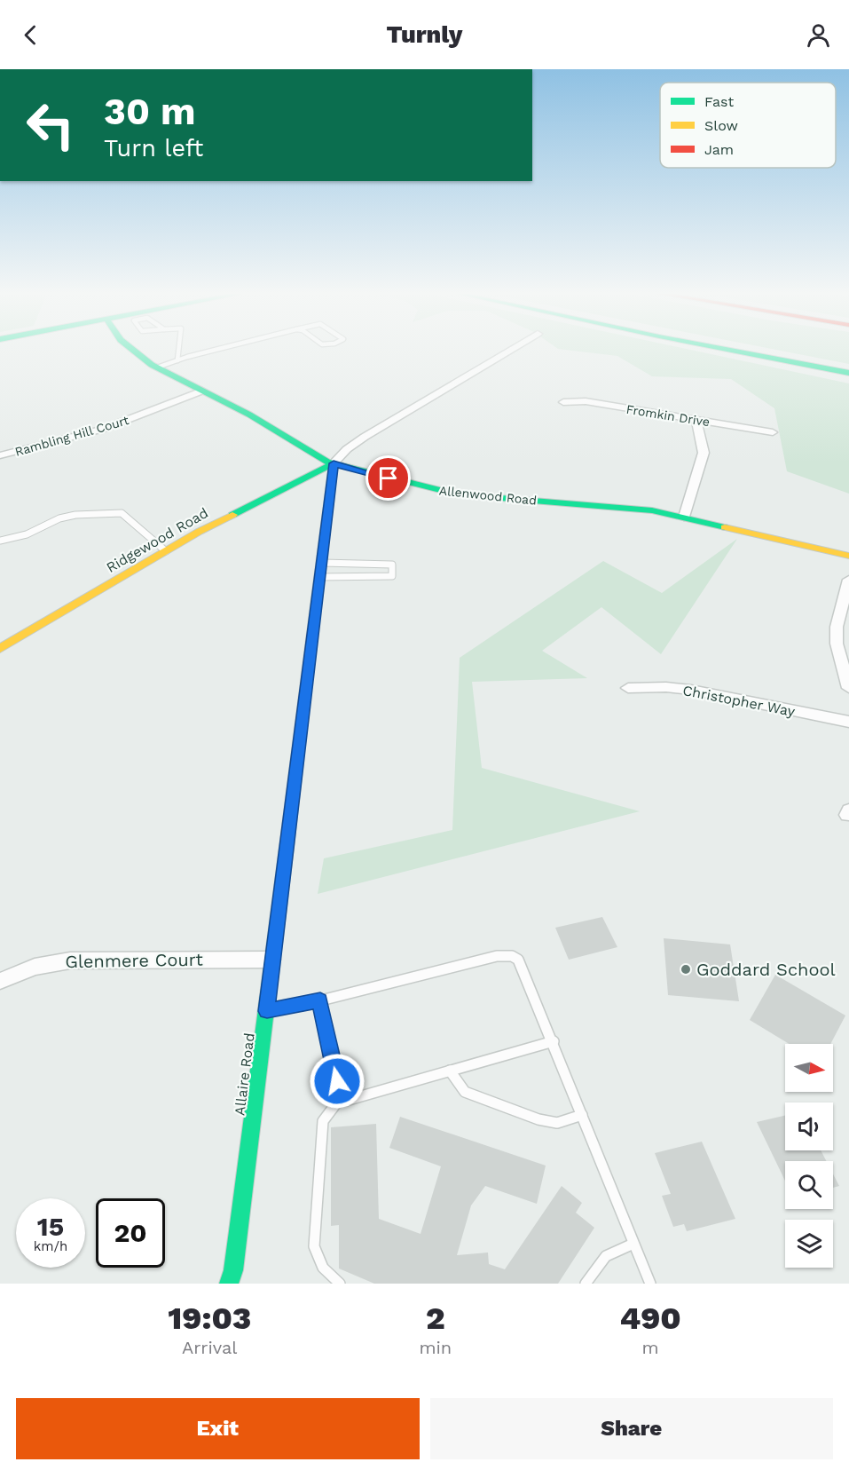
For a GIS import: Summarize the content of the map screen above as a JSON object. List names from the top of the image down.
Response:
{
  "streets": {
    "main road": ["Allenwood Road", "Ridgewood Road", "Allaire Road"],
    "street": [
      "Fromkin Drive",
      "Rambling Hill Court",
      "Christopher Way",
      "Glenmere Court"
    ]
  },
  "crossings": [
    ["Rambling Hill Court", "Allenwood Road"],
    ["Allenwood Road", "Ridgewood Road"],
    ["Allenwood Road", "Allaire Road"],
    ["Ridgewood Road", "Allaire Road"],
    ["Glenmere Court", "Allaire Road"]
  ],
  "places": ["Goddard School"],
  "legend": ["Fast", "Slow", "Jam"],
  "north": "right",
  "page": {
    "header": "Turnly",
    "turn": ["30 m", "Turn left"],
    "speed": "15 km/h",
    "limit": "20",
    "eta": [
      "19:03",
      "Arrival",
      "2",
      "min",
      "490",
      "m"
    ],
    "buttons": ["Exit", "Share"]
  }
}
